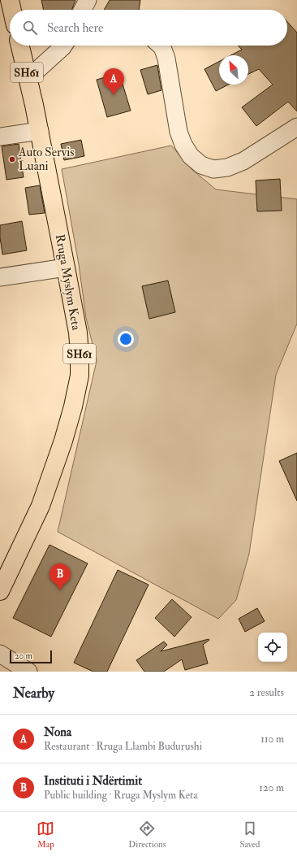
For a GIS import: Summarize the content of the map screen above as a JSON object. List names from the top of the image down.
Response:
{
  "streets": {
    "main road": ["SH61", "Rruga Myslym Keta"]
  },
  "places": ["Auto Servis Luani"],
  "scale_bar": "20 m",
  "north": "top left",
  "page": {
    "search": "Search here",
    "pins": ["A", "B"],
    "scale": "20 m",
    "heading": ["Nearby", "2 results"],
    "list": [
      {
        "mark": "A",
        "name": "Nona",
        "note": "Restaurant · Rruga Llambi Budurushi",
        "value": "110 m"
      },
      {
        "mark": "B",
        "name": "Instituti i Ndërtimit",
        "note": "Public building · Rruga Myslym Keta",
        "value": "120 m"
      }
    ],
    "nav": ["Map", "Directions", "Saved"]
  }
}
